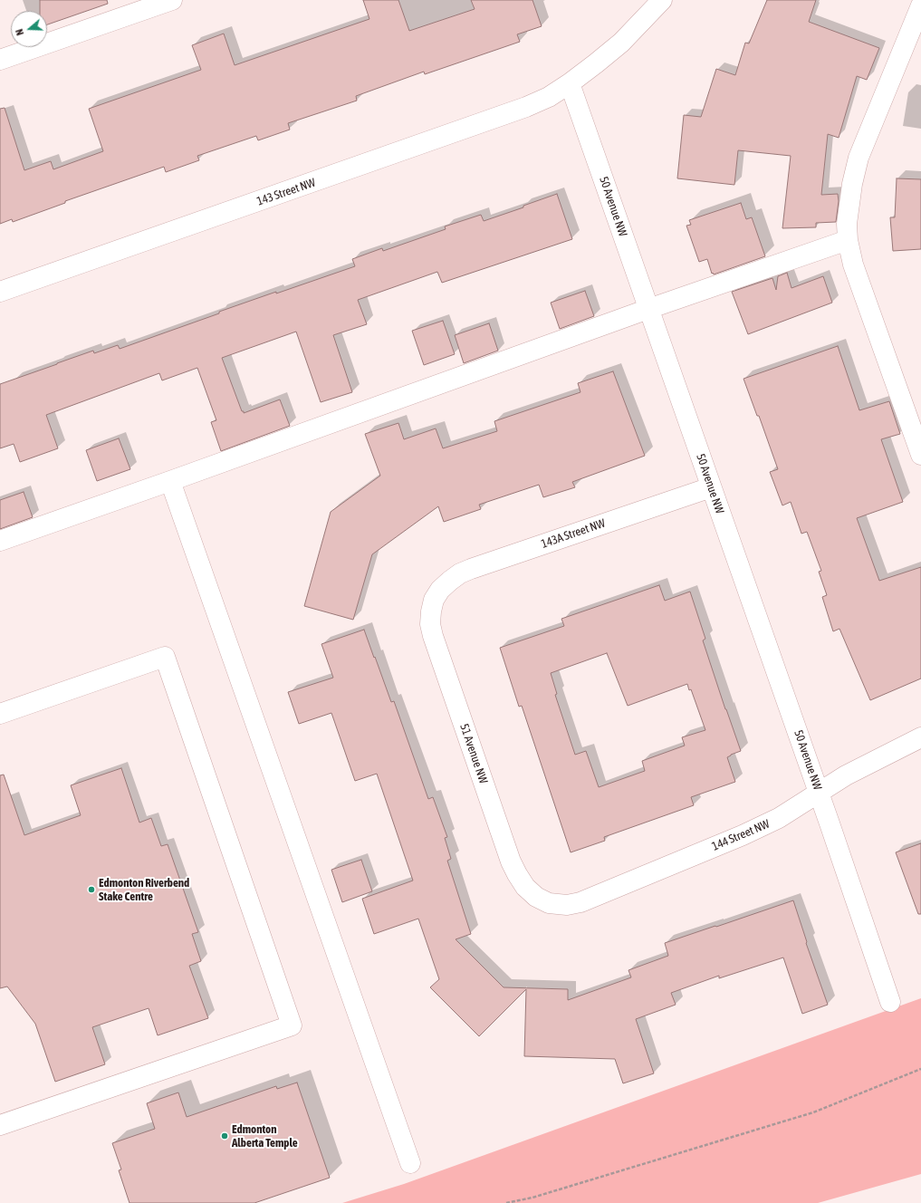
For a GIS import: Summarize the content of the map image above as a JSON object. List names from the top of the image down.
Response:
{
  "streets": {
    "street": [
      "143 Street NW",
      "50 Avenue NW",
      "143A Street NW",
      "51 Avenue NW",
      "144 Street NW"
    ]
  },
  "crossings": [
    ["143 Street NW", "50 Avenue NW"],
    ["50 Avenue NW", "143A Street NW"],
    ["50 Avenue NW", "144 Street NW"],
    ["143A Street NW", "51 Avenue NW"],
    ["51 Avenue NW", "144 Street NW"]
  ],
  "places": ["Edmonton Riverbend Stake Centre", "Edmonton Alberta Temple"],
  "north": "left"
}
